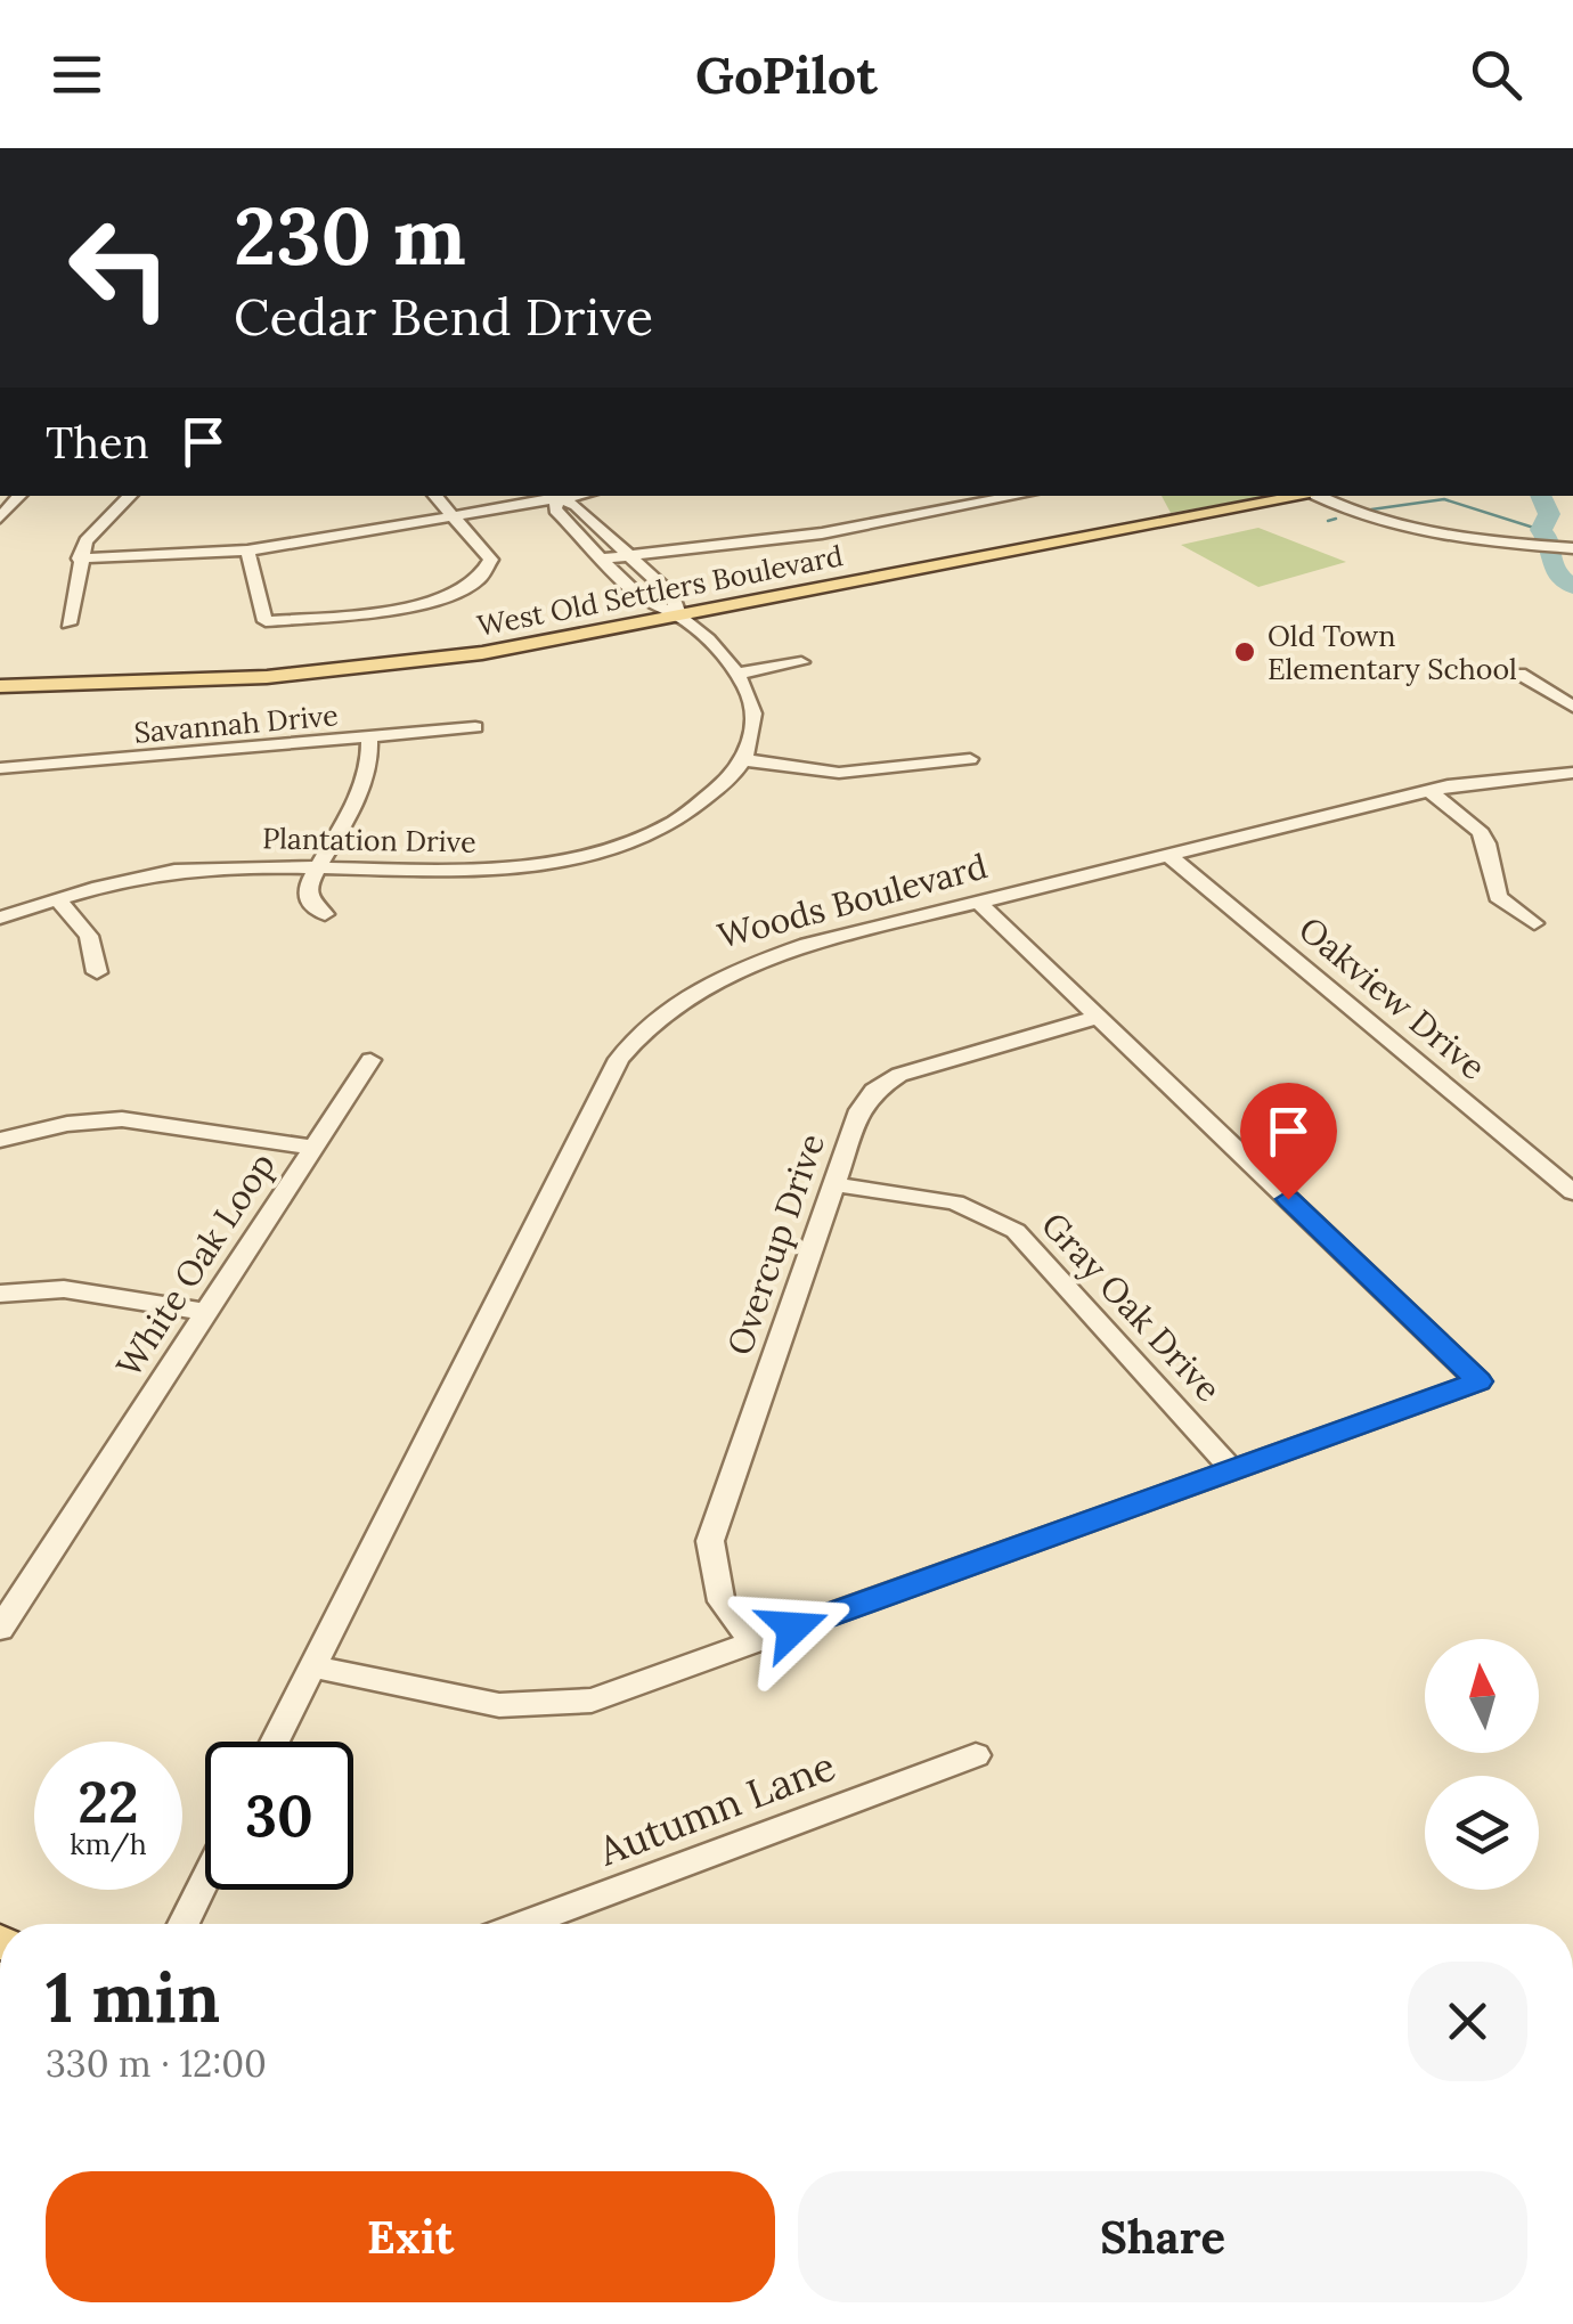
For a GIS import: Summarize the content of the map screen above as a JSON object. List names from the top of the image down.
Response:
{
  "streets": {
    "main road": ["West Old Settlers Boulevard"],
    "street": [
      "Savannah Drive",
      "Plantation Drive",
      "Woods Boulevard",
      "Oakview Drive",
      "Overcup Drive",
      "White Oak Loop",
      "Gray Oak Drive",
      "Autumn Lane"
    ]
  },
  "crossings": [
    ["Woods Boulevard", "Oakview Drive"],
    ["Overcup Drive", "Gray Oak Drive"]
  ],
  "places": ["Old Town Elementary School"],
  "north": "top",
  "page": {
    "header": "GoPilot",
    "turn": ["230 m", "Cedar Bend Drive"],
    "then": "Then",
    "speed": "22 km/h",
    "limit": "30",
    "heading": ["1 min", "330 m · 12:00"],
    "buttons": ["Exit", "Share"]
  }
}
